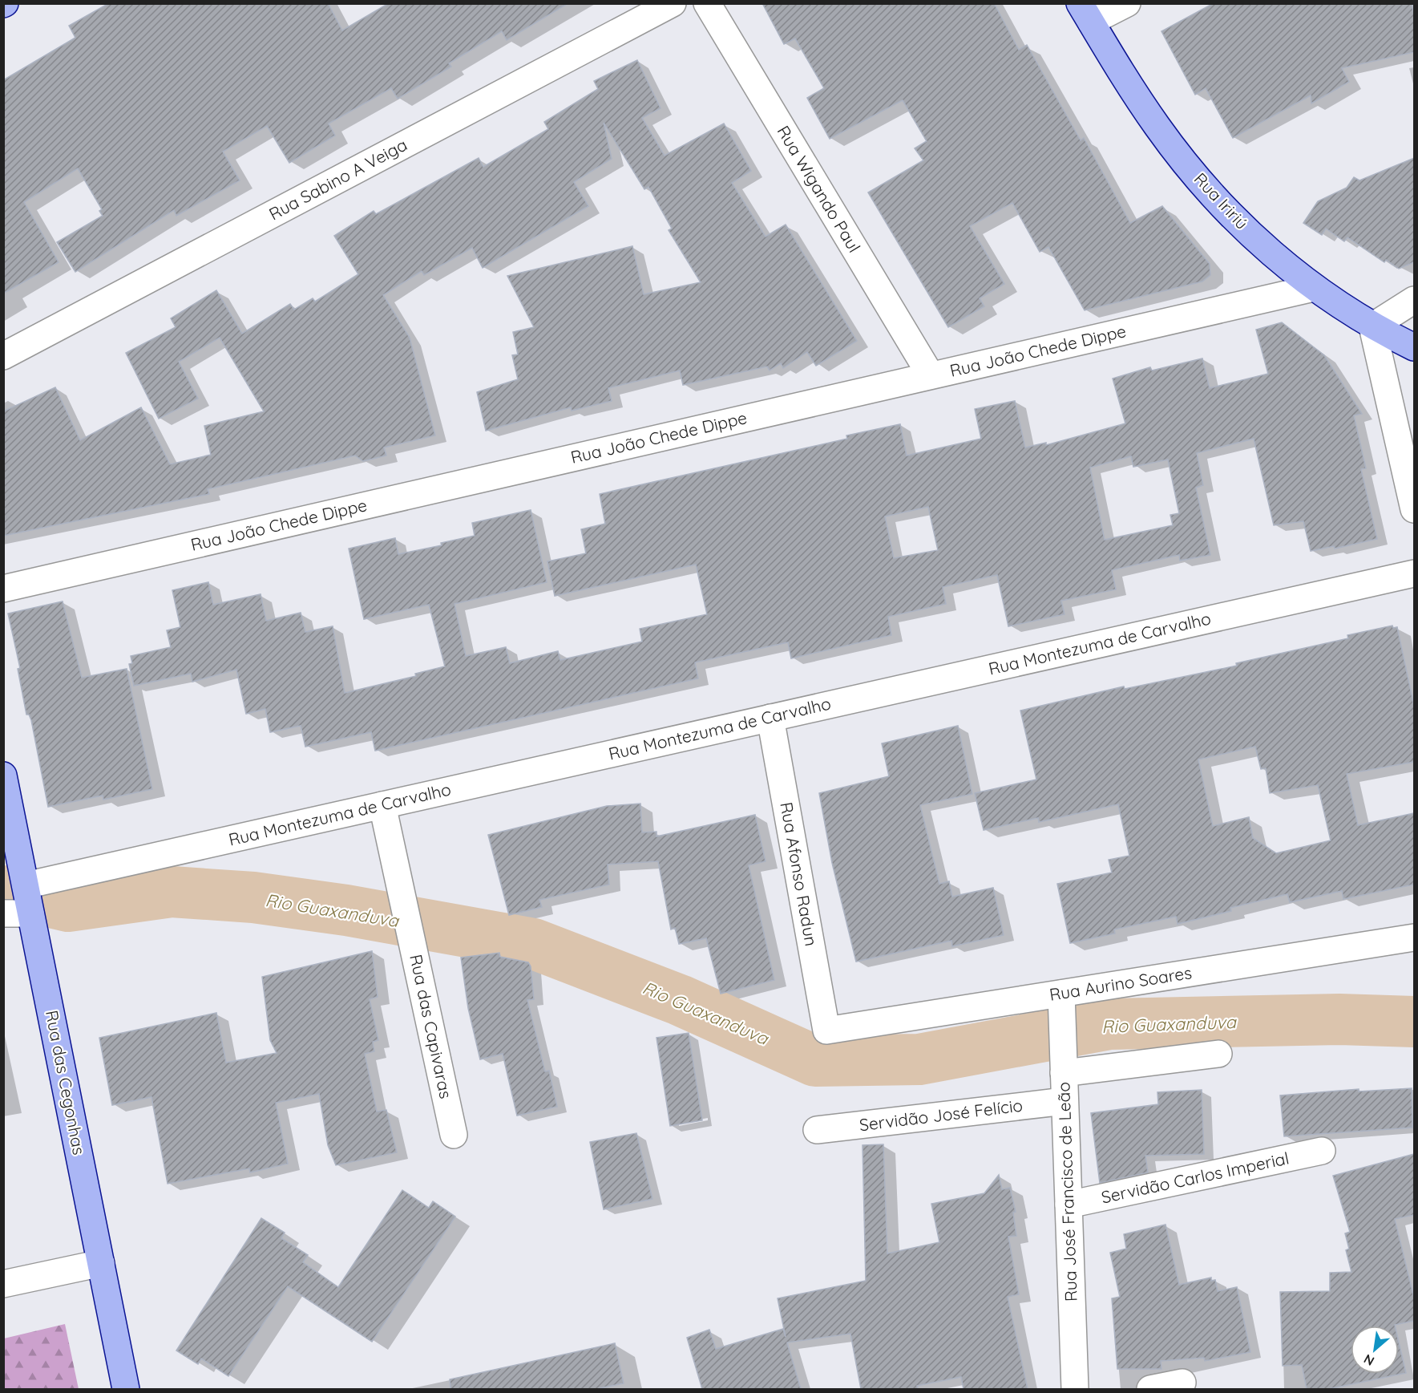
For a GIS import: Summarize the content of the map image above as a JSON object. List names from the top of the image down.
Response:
{
  "streets": {
    "main road": ["Rua Iririú", "Rua das Cegonhas"],
    "street": [
      "Rua Sabino A Veiga",
      "Rua Wigando Paul",
      "Rua João Chede Dippe",
      "Rua Montezuma de Carvalho",
      "Rua Afonso Radun",
      "Rua Aurino Soares",
      "Rua das Capivaras",
      "Servidão José Felício",
      "Servidão Carlos Imperial",
      "Rua José Francisco de Leão"
    ]
  },
  "crossings": [
    ["Rua Wigando Paul", "Rua João Chede Dippe"],
    ["Rua Iririú", "Rua João Chede Dippe"],
    ["Rua Montezuma de Carvalho", "Rua Afonso Radun"],
    ["Rua Montezuma de Carvalho", "Rua das Capivaras"],
    ["Rua Montezuma de Carvalho", "Rua das Cegonhas"],
    ["Rua Afonso Radun", "Rua Aurino Soares"],
    ["Rua Aurino Soares", "Rua José Francisco de Leão"],
    ["Servidão José Felício", "Rua José Francisco de Leão"],
    ["Servidão Carlos Imperial", "Rua José Francisco de Leão"]
  ],
  "water": ["Rio Guaxanduva"],
  "north": "bottom left"
}
